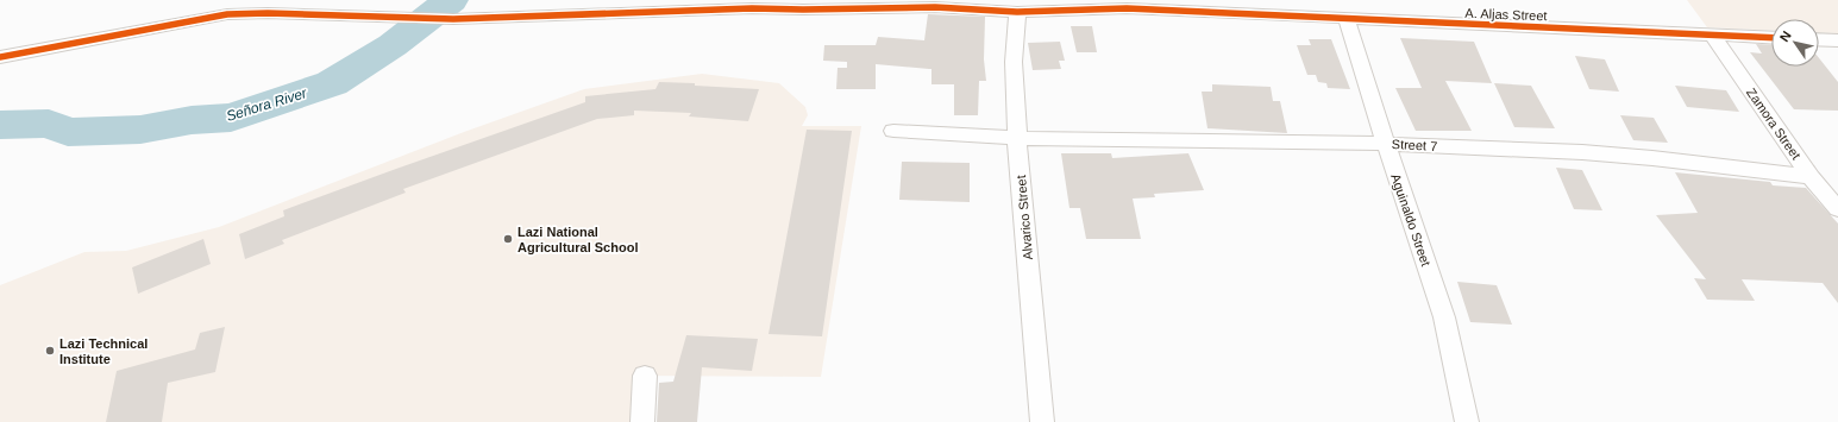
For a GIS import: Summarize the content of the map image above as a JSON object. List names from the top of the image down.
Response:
{
  "streets": {
    "street": [
      "A. Aljas Street",
      "Zamora Street",
      "Street 7",
      "Alvarico Street",
      "Aguinaldo Street"
    ]
  },
  "crossings": [
    ["A. Aljas Street", "Zamora Street"],
    ["A. Aljas Street", "Alvarico Street"],
    ["A. Aljas Street", "Aguinaldo Street"],
    ["Zamora Street", "Street 7"],
    ["Street 7", "Alvarico Street"],
    ["Street 7", "Aguinaldo Street"]
  ],
  "water": ["Señora River"],
  "places": ["Lazi National Agricultural School", "Lazi Technical Institute"],
  "north": "top left"
}
